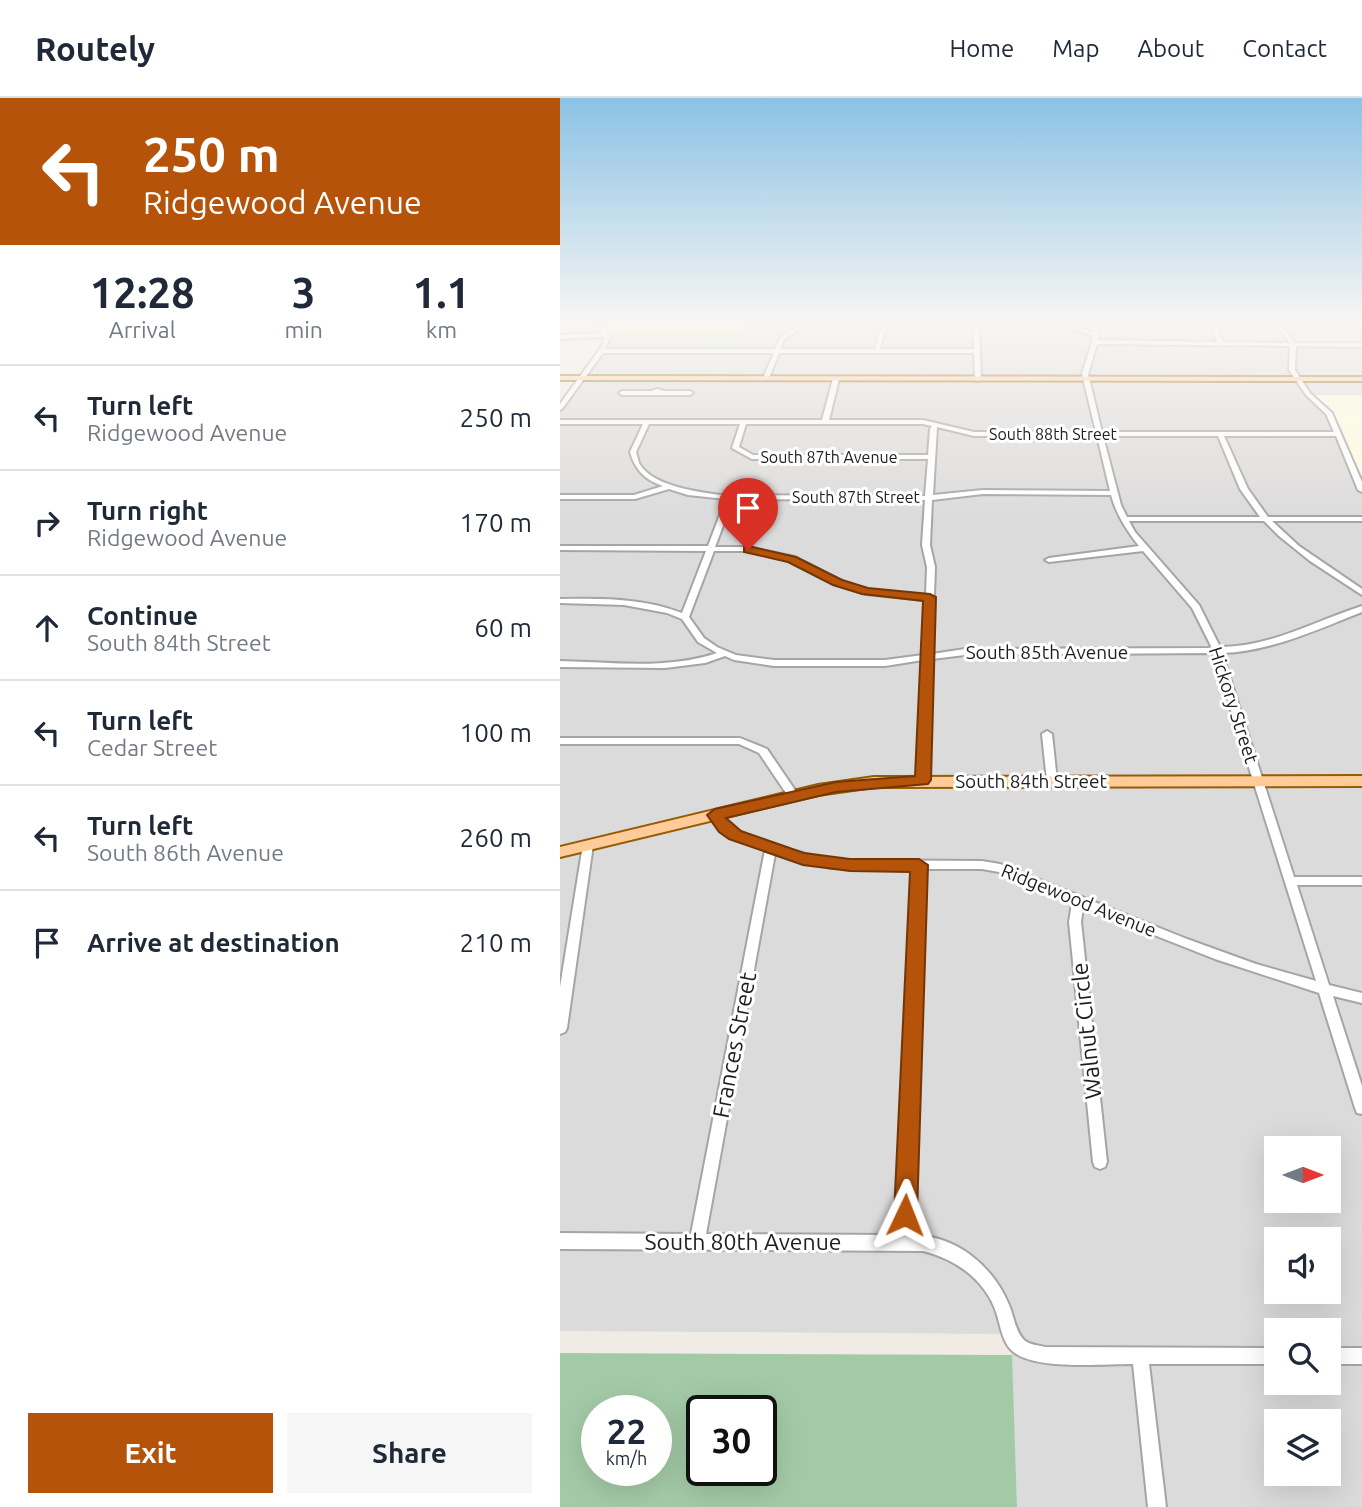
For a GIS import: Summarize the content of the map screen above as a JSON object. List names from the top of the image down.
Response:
{
  "streets": {
    "main road": ["South 84th Street"],
    "street": [
      "South 88th Street",
      "South 87th Avenue",
      "South 87th Street",
      "South 85th Avenue",
      "Hickory Street",
      "Ridgewood Avenue",
      "Walnut Circle",
      "Frances Street",
      "South 80th Avenue"
    ]
  },
  "crossings": [
    ["South 88th Street", "South 87th Avenue"],
    ["South 88th Street", "Hickory Street"],
    ["South 87th Street", "Hickory Street"],
    ["South 85th Avenue", "Hickory Street"],
    ["Hickory Street", "South 84th Street"],
    ["Hickory Street", "Ridgewood Avenue"],
    ["Ridgewood Avenue", "Walnut Circle"],
    ["Ridgewood Avenue", "Frances Street"],
    ["Frances Street", "South 80th Avenue"]
  ],
  "north": "right",
  "page": {
    "header": "Routely",
    "nav": [
      "Home",
      "Map",
      "About",
      "Contact"
    ],
    "turn": ["250 m", "Ridgewood Avenue"],
    "eta": [
      "12:28",
      "Arrival",
      "3",
      "min",
      "1.1",
      "km"
    ],
    "list": [
      {
        "name": "Turn left",
        "note": "Ridgewood Avenue",
        "value": "250 m"
      },
      {
        "name": "Turn right",
        "note": "Ridgewood Avenue",
        "value": "170 m"
      },
      {
        "name": "Continue",
        "note": "South 84th Street",
        "value": "60 m"
      },
      {
        "name": "Turn left",
        "note": "Cedar Street",
        "value": "100 m"
      },
      {
        "name": "Turn left",
        "note": "South 86th Avenue",
        "value": "260 m"
      },
      {
        "name": "Arrive at destination",
        "value": "210 m"
      }
    ],
    "speed": "22 km/h",
    "limit": "30",
    "buttons": ["Exit", "Share"]
  }
}
